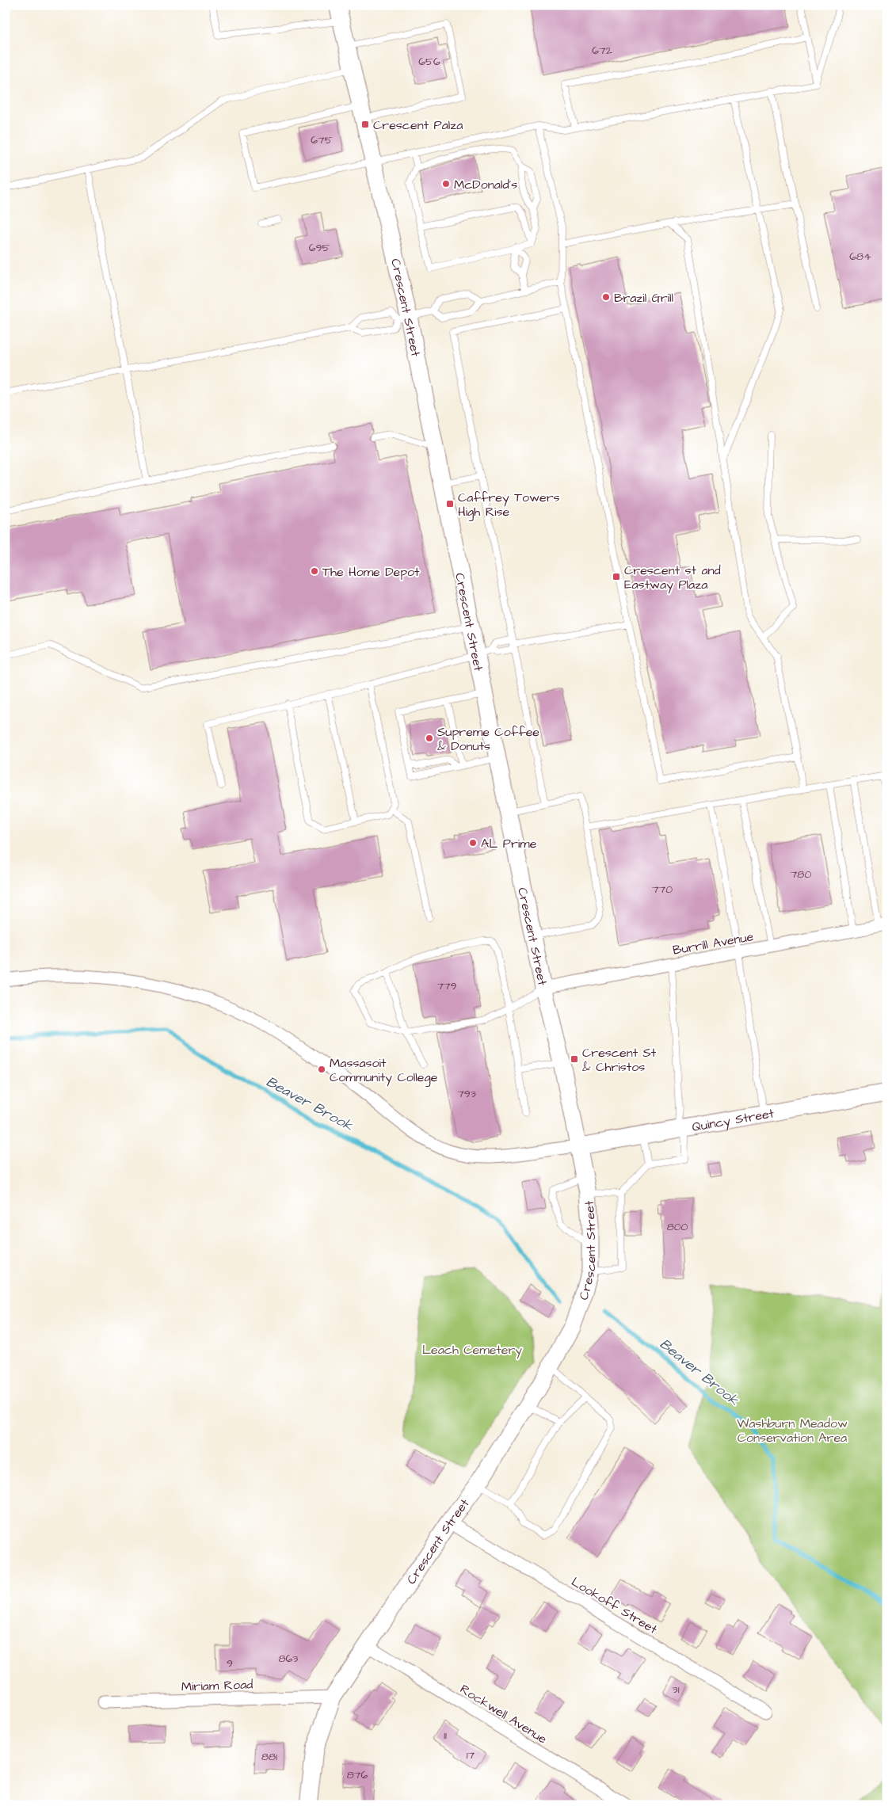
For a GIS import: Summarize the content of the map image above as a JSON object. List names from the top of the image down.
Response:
{
  "streets": {
    "main road": ["Crescent Street", "Quincy Street"],
    "street": [
      "Burrill Avenue",
      "Lookoff Street",
      "Miriam Road",
      "Rockwell Avenue"
    ]
  },
  "crossings": [
    ["Crescent Street", "Burrill Avenue"],
    ["Crescent Street", "Quincy Street"],
    ["Crescent Street", "Lookoff Street"],
    ["Crescent Street", "Miriam Road"],
    ["Crescent Street", "Rockwell Avenue"]
  ],
  "water": ["Beaver Brook"],
  "parks": ["Leach Cemetery", "Washburn Meadow Conservation Area"],
  "places": {
    "transit": [
      "Crescent Palza",
      "Caffrey Towers High Rise",
      "Crescent st and Eastway Plaza",
      "Crescent St & Christos"
    ],
    "other": [
      "McDonald's",
      "Brazil Grill",
      "The Home Depot",
      "Supreme Coffee & Donuts",
      "AL Prime",
      "Massasoit Community College"
    ]
  },
  "house_numbers": [
    "672",
    "656",
    "675",
    "695",
    "684",
    "780",
    "770",
    "779",
    "793",
    "800",
    "863",
    "9",
    "31",
    "11",
    "17",
    "881",
    "876"
  ]
}
